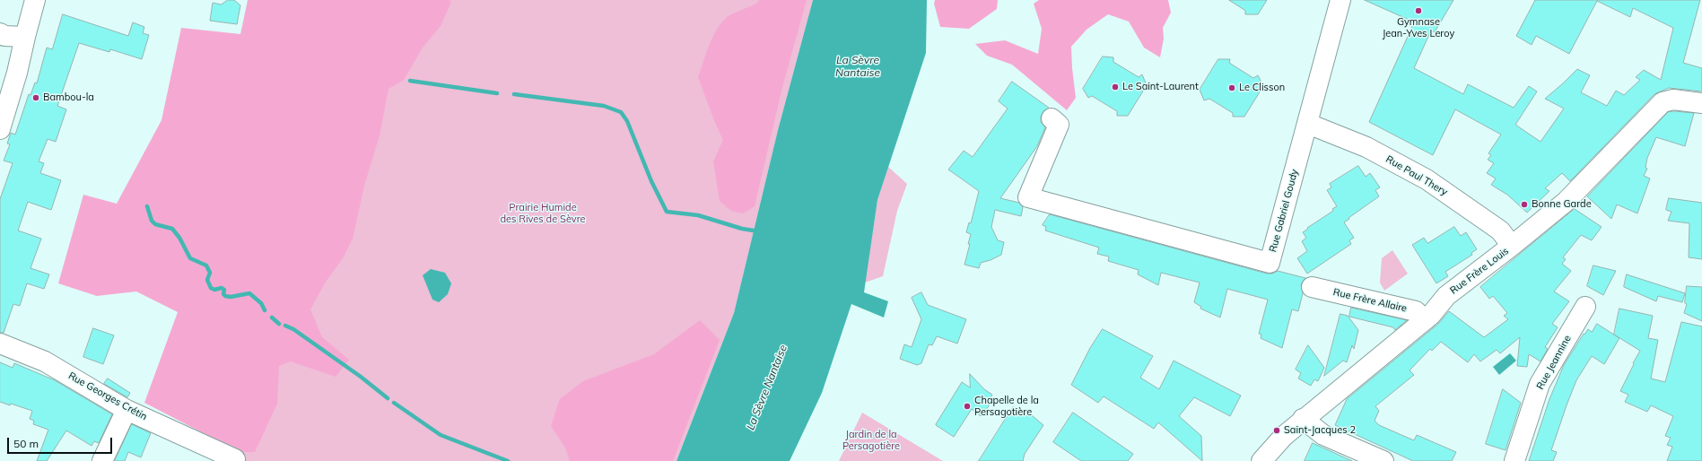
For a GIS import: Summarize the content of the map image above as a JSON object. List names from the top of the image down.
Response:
{
  "streets": {
    "street": [
      "Rue Paul Thery",
      "Rue Gabriel Goudy",
      "Rue Frère Louis",
      "Rue Frère Allaire",
      "Rue Jeannine",
      "Rue Georges Crétin"
    ]
  },
  "crossings": [
    ["Rue Paul Thery", "Rue Gabriel Goudy"],
    ["Rue Paul Thery", "Rue Frère Louis"],
    ["Rue Frère Louis", "Rue Frère Allaire"]
  ],
  "water": ["La Sèvre Nantaise"],
  "parks": ["Prairie Humide des Rives de Sèvre", "Jardin de la Persagotière"],
  "places": [
    "Gymnase Jean-Yves Leroy",
    "Le Saint-Laurent",
    "Le Clisson",
    "Bambou-la",
    "Bonne Garde",
    "Chapelle de la Persagotière",
    "Saint-Jacques 2"
  ],
  "scale_bar": "50 m"
}
